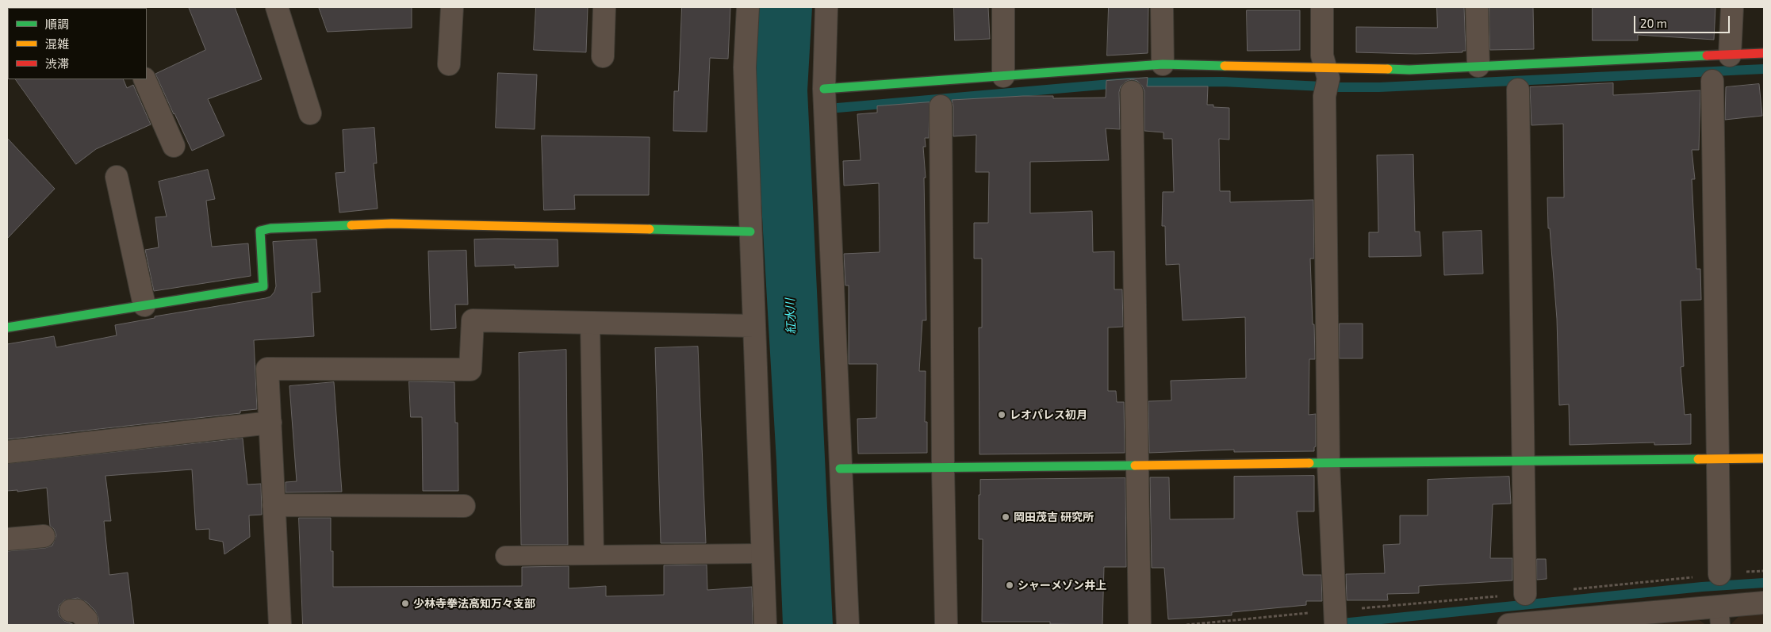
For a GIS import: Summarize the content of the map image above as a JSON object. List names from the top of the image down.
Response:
{
  "water": ["紅水川"],
  "places": [
    "レオパレス初月",
    "岡田茂吉 研究所",
    "シャーメゾン井上",
    "少林寺拳法高知万々支部"
  ],
  "legend": ["順調", "混雑", "渋滞"],
  "scale_bar": "20 m"
}
